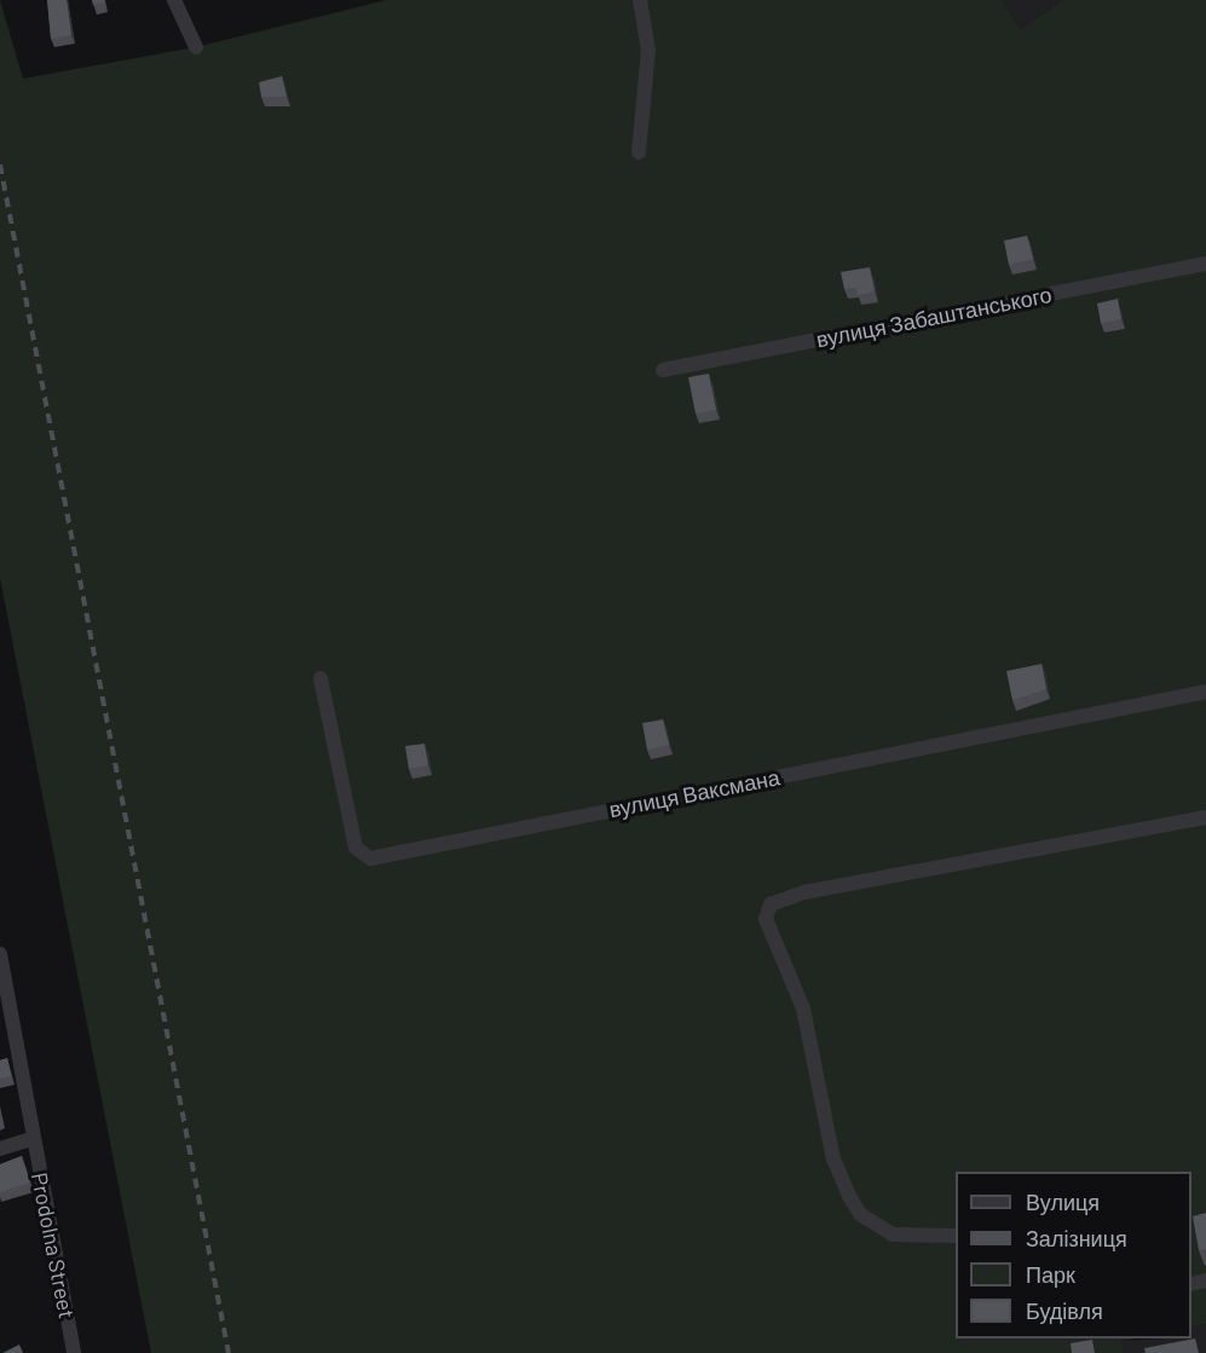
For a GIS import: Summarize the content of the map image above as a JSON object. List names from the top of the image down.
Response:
{
  "streets": {
    "street": ["вулиця Забаштанського", "вулиця Ваксмана", "Prodolna Street"]
  },
  "legend": [
    "Вулиця",
    "Залізниця",
    "Парк",
    "Будівля"
  ]
}
